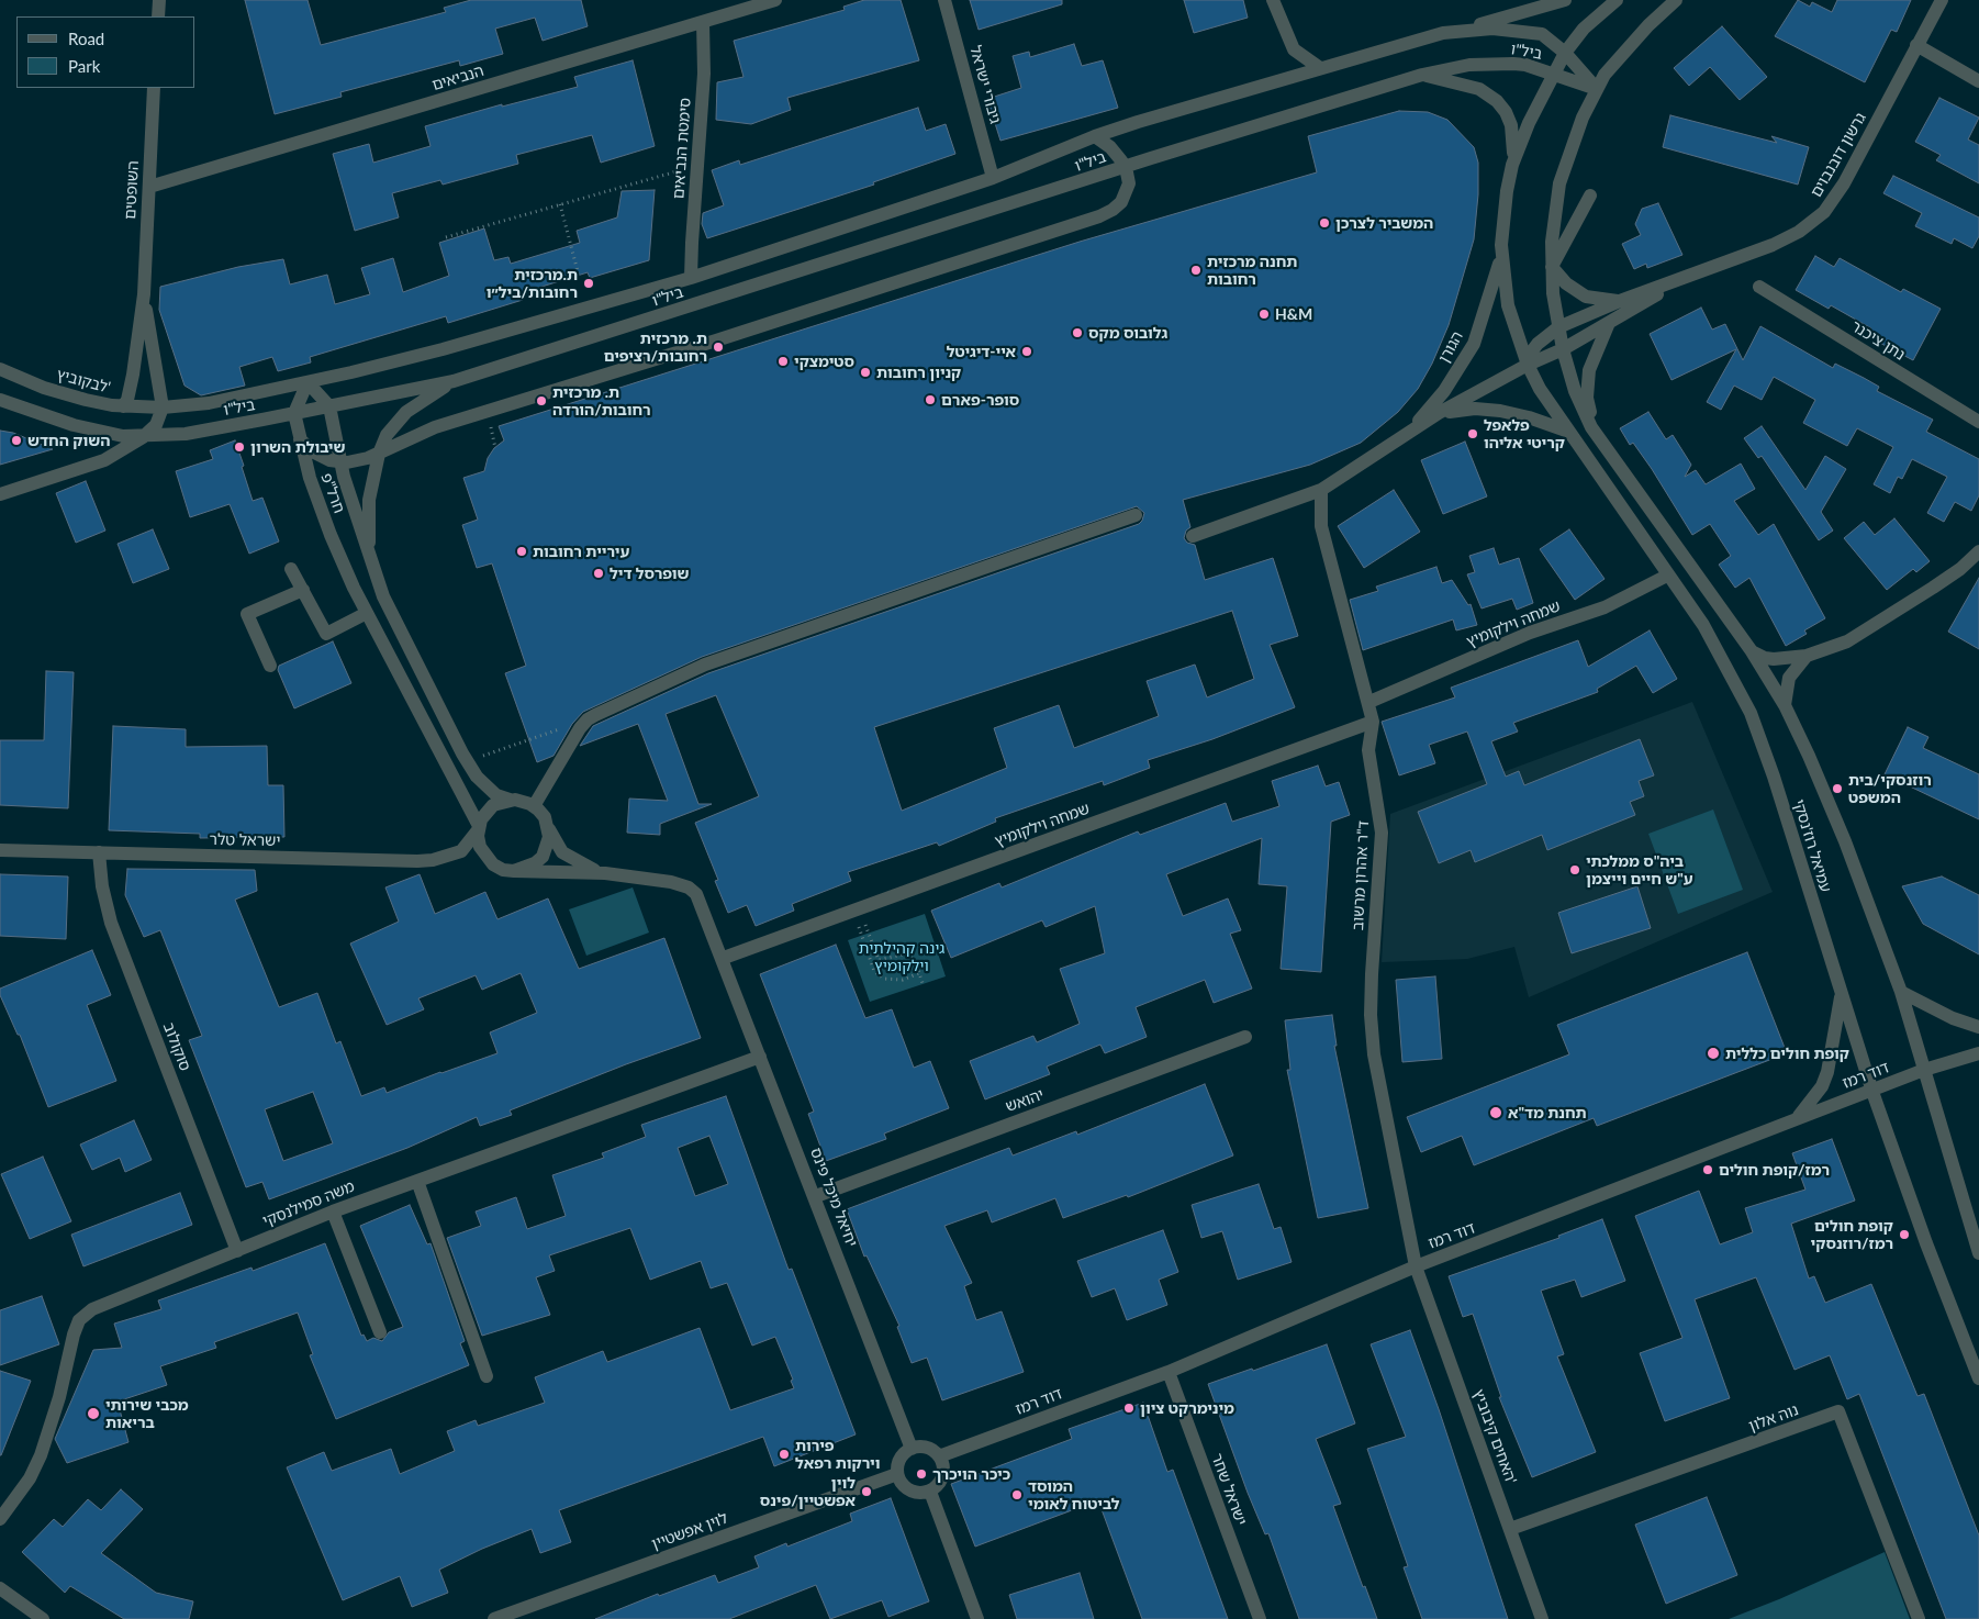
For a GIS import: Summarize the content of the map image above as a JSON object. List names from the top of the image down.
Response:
{
  "streets": {
    "street": [
      "ביל\"ו",
      "הנביאים",
      "גיבורי ישראל",
      "סימטת הנביאים",
      "גרשון דובנבוים",
      "השופטים",
      "נתן ציכנר",
      "הגורן",
      "לבקוביץ'",
      "חרל\"פ",
      "שמחה וילקומיץ",
      "ישראל טלר",
      "עמיאל רוז'נסקי",
      "ד\"ר אהרון מרשוב",
      "סוקולוב",
      "דוד רמז",
      "יהואש",
      "יחיאל מיכל פינס",
      "משה סמילנסקי",
      "נוה אלון",
      "האחים קיבוביץ'",
      "ישראל שחר",
      "לוין אפשטיין"
    ]
  },
  "crossings": [
    ["ביל\"ו", "גיבורי ישראל"],
    ["ביל\"ו", "סימטת הנביאים"],
    ["ביל\"ו", "השופטים"],
    ["ביל\"ו", "לבקוביץ'"],
    ["ביל\"ו", "חרל\"פ"],
    ["ביל\"ו", "עמיאל רוז'נסקי"],
    ["הנביאים", "סימטת הנביאים"],
    ["הנביאים", "השופטים"],
    ["גרשון דובנבוים", "הגורן"],
    ["גרשון דובנבוים", "עמיאל רוז'נסקי"],
    ["השופטים", "לבקוביץ'"],
    ["הגורן", "עמיאל רוז'נסקי"],
    ["הגורן", "ד\"ר אהרון מרשוב"],
    ["חרל\"פ", "ישראל טלר"],
    ["שמחה וילקומיץ", "עמיאל רוז'נסקי"],
    ["שמחה וילקומיץ", "ד\"ר אהרון מרשוב"],
    ["שמחה וילקומיץ", "יחיאל מיכל פינס"],
    ["ישראל טלר", "סוקולוב"],
    ["עמיאל רוז'נסקי", "דוד רמז"],
    ["ד\"ר אהרון מרשוב", "דוד רמז"],
    ["ד\"ר אהרון מרשוב", "האחים קיבוביץ'"],
    ["סוקולוב", "משה סמילנסקי"],
    ["דוד רמז", "יחיאל מיכל פינס"],
    ["דוד רמז", "האחים קיבוביץ'"],
    ["דוד רמז", "ישראל שחר"],
    ["דוד רמז", "לוין אפשטיין"],
    ["יהואש", "יחיאל מיכל פינס"],
    ["יחיאל מיכל פינס", "משה סמילנסקי"],
    ["יחיאל מיכל פינס", "לוין אפשטיין"],
    ["נוה אלון", "האחים קיבוביץ'"]
  ],
  "parks": ["גינה קהילתית וילקומיץ"],
  "places": [
    "המשביר לצרכן",
    "תחנה מרכזית רחובות",
    "ת.מרכזית רחובות/ביל״ו",
    "H&M",
    "גלובוס מקס",
    "ת. מרכזית רחובות/רציפים",
    "איי-דיגיטל",
    "סטימצקי",
    "קניון רחובות",
    "סופר-פארם",
    "ת. מרכזית רחובות/הורדה",
    "פלאפל קריטי אליהו",
    "השוק החדש",
    "שיבולת השרון",
    "עיריית רחובות",
    "שופרסל דיל",
    "רוזנסקי/בית המשפט",
    "ביה\"ס ממלכתי ע\"ש חיים וייצמן",
    "קופת חולים כללית",
    "תחנת מד\"א",
    "רמז/קופת חולים",
    "קופת חולים רמז/רוזנסקי",
    "מינימרקט ציון",
    "מכבי שירותי בריאות",
    "פירות וירקות רפאל",
    "כיכר הויכרך",
    "לוין אפשטיין/פינס",
    "המוסד לביטוח לאומי"
  ],
  "legend": ["Road", "Park"]
}
